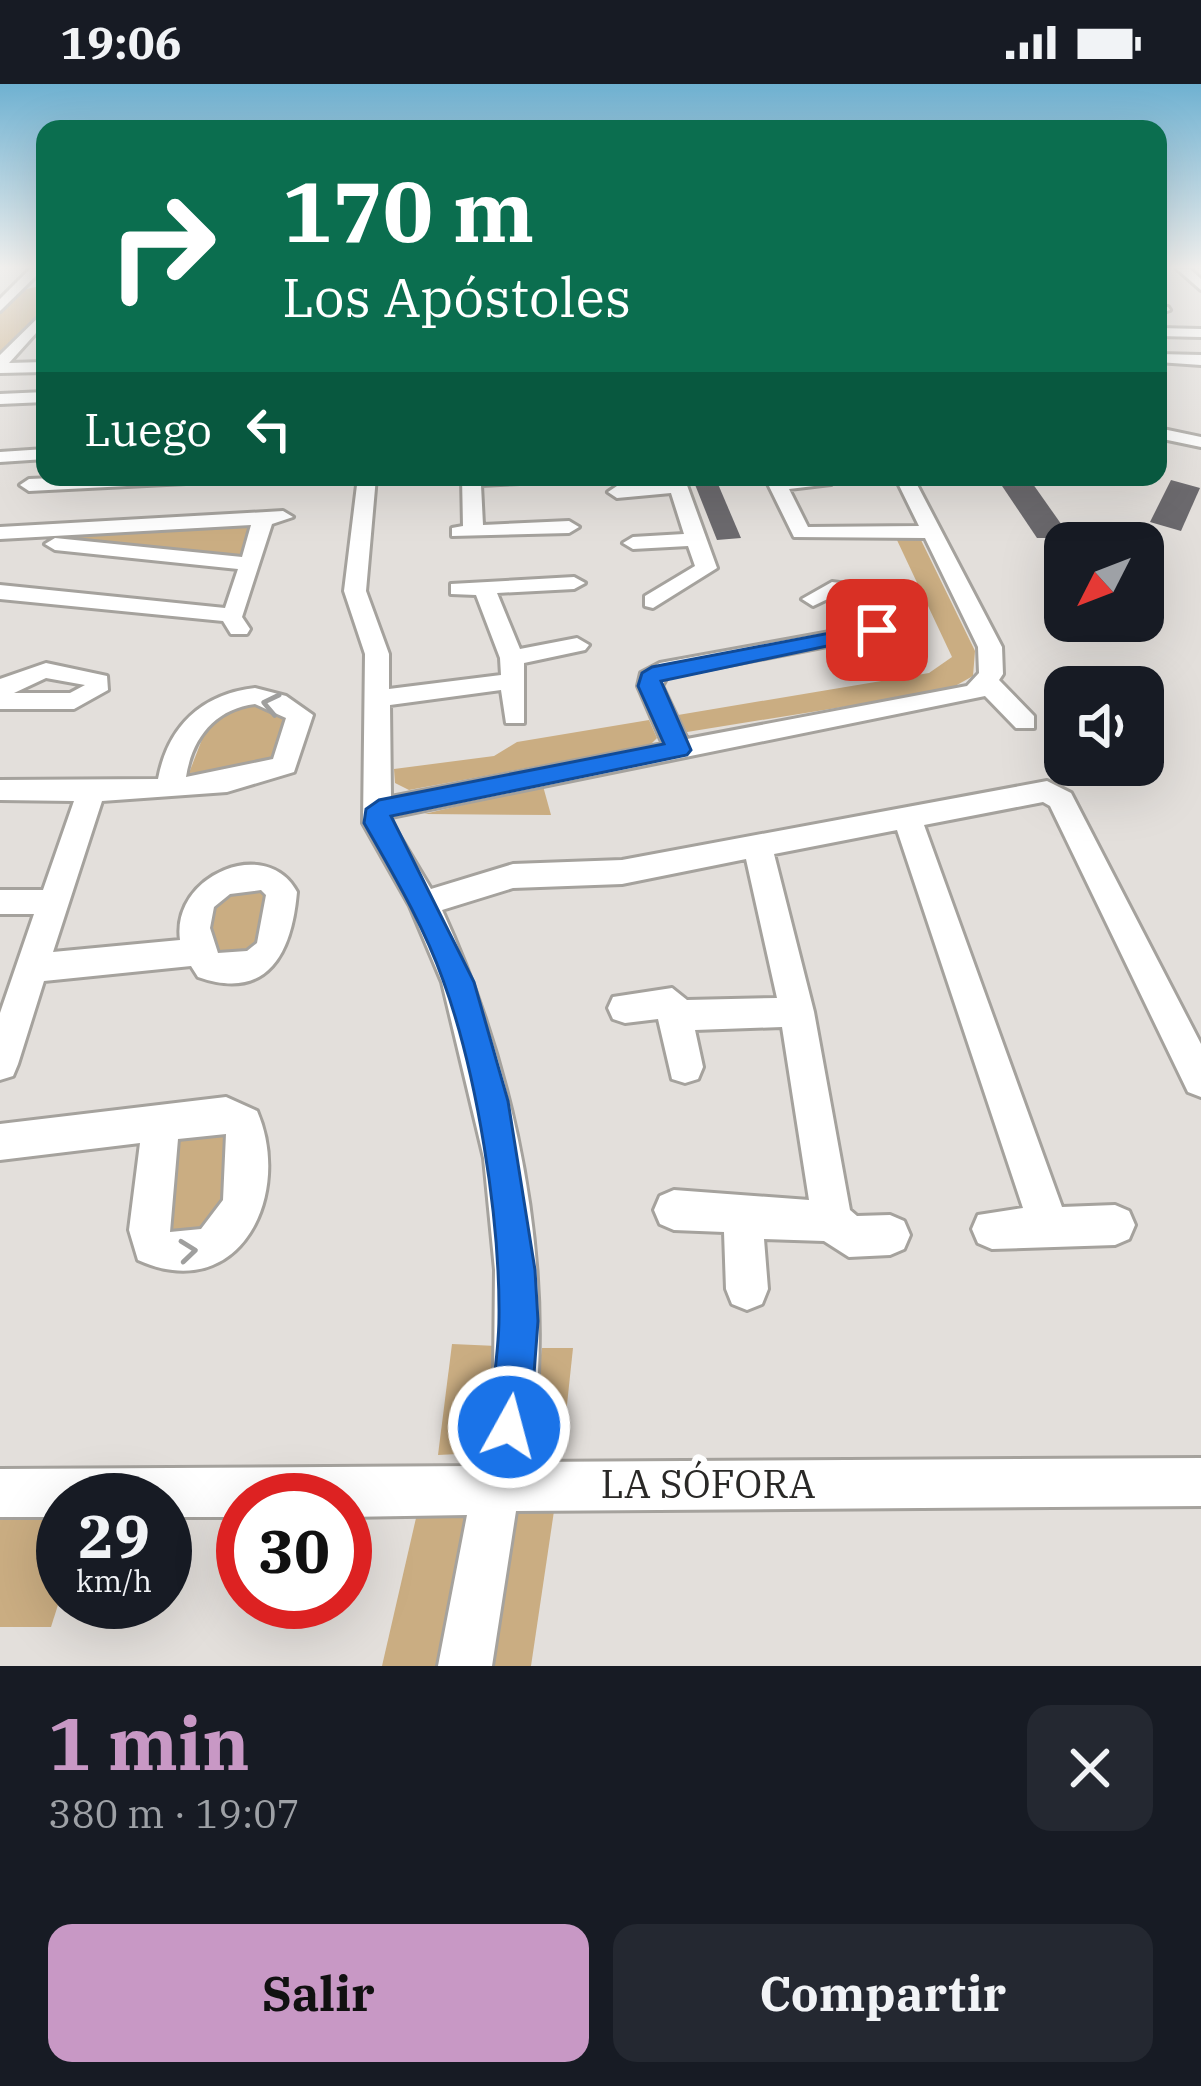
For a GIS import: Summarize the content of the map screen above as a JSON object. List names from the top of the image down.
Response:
{
  "streets": {
    "street": ["LA SÓFORA"]
  },
  "north": "bottom left",
  "page": {
    "status": "19:06",
    "turn": ["170 m", "Los Apóstoles"],
    "then": "Luego",
    "speed": "29 km/h",
    "limit": "30",
    "heading": ["1 min", "380 m · 19:07"],
    "buttons": ["Salir", "Compartir"]
  }
}
